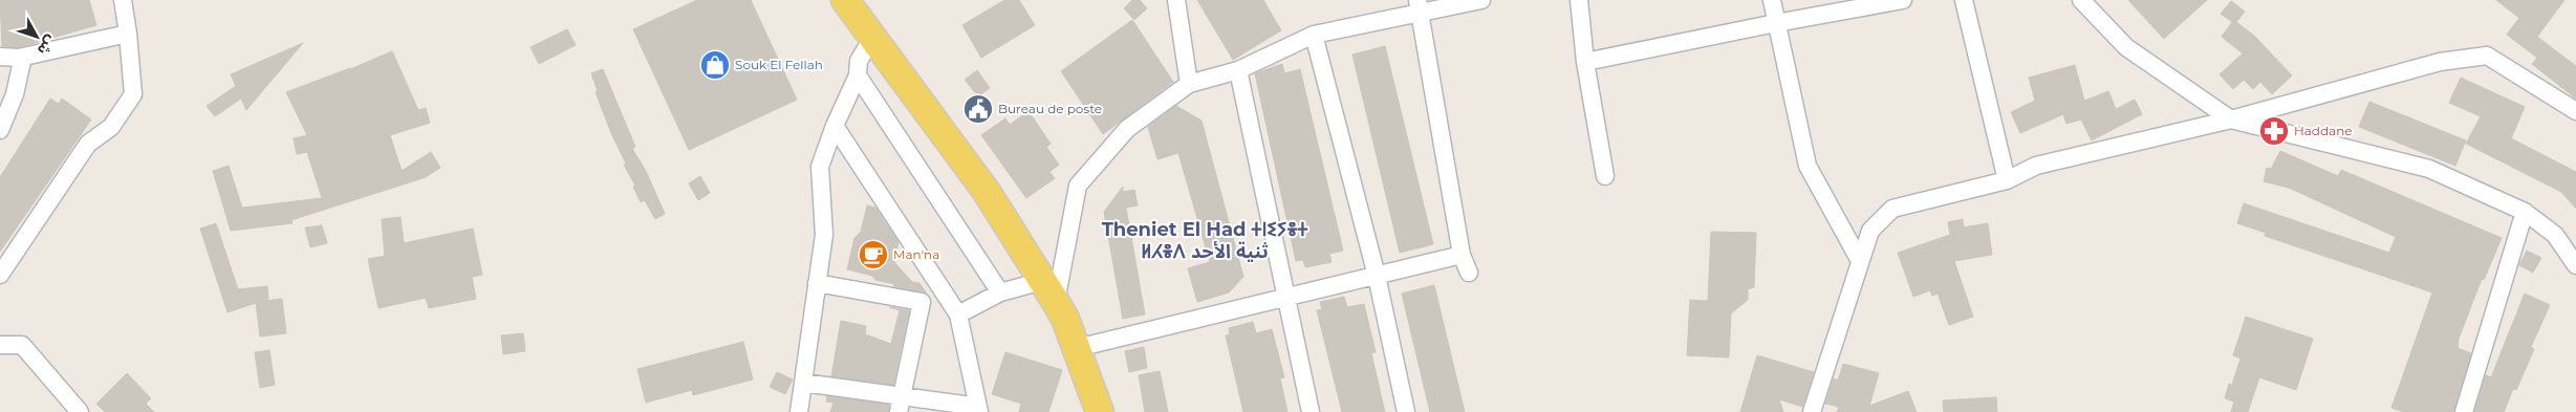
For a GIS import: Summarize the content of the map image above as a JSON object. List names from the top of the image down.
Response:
{
  "districts": ["Theniet El Had ⵜⵏⵉⵢⴻⵜ ⵍⵃⴻⴷ ثنية الأحد"],
  "places": {
    "shop": ["Souk El Fellah"],
    "public building": ["Bureau de poste"],
    "pharmacy": ["Haddane"],
    "cafe": ["Man'na"]
  },
  "north": "bottom right"
}
